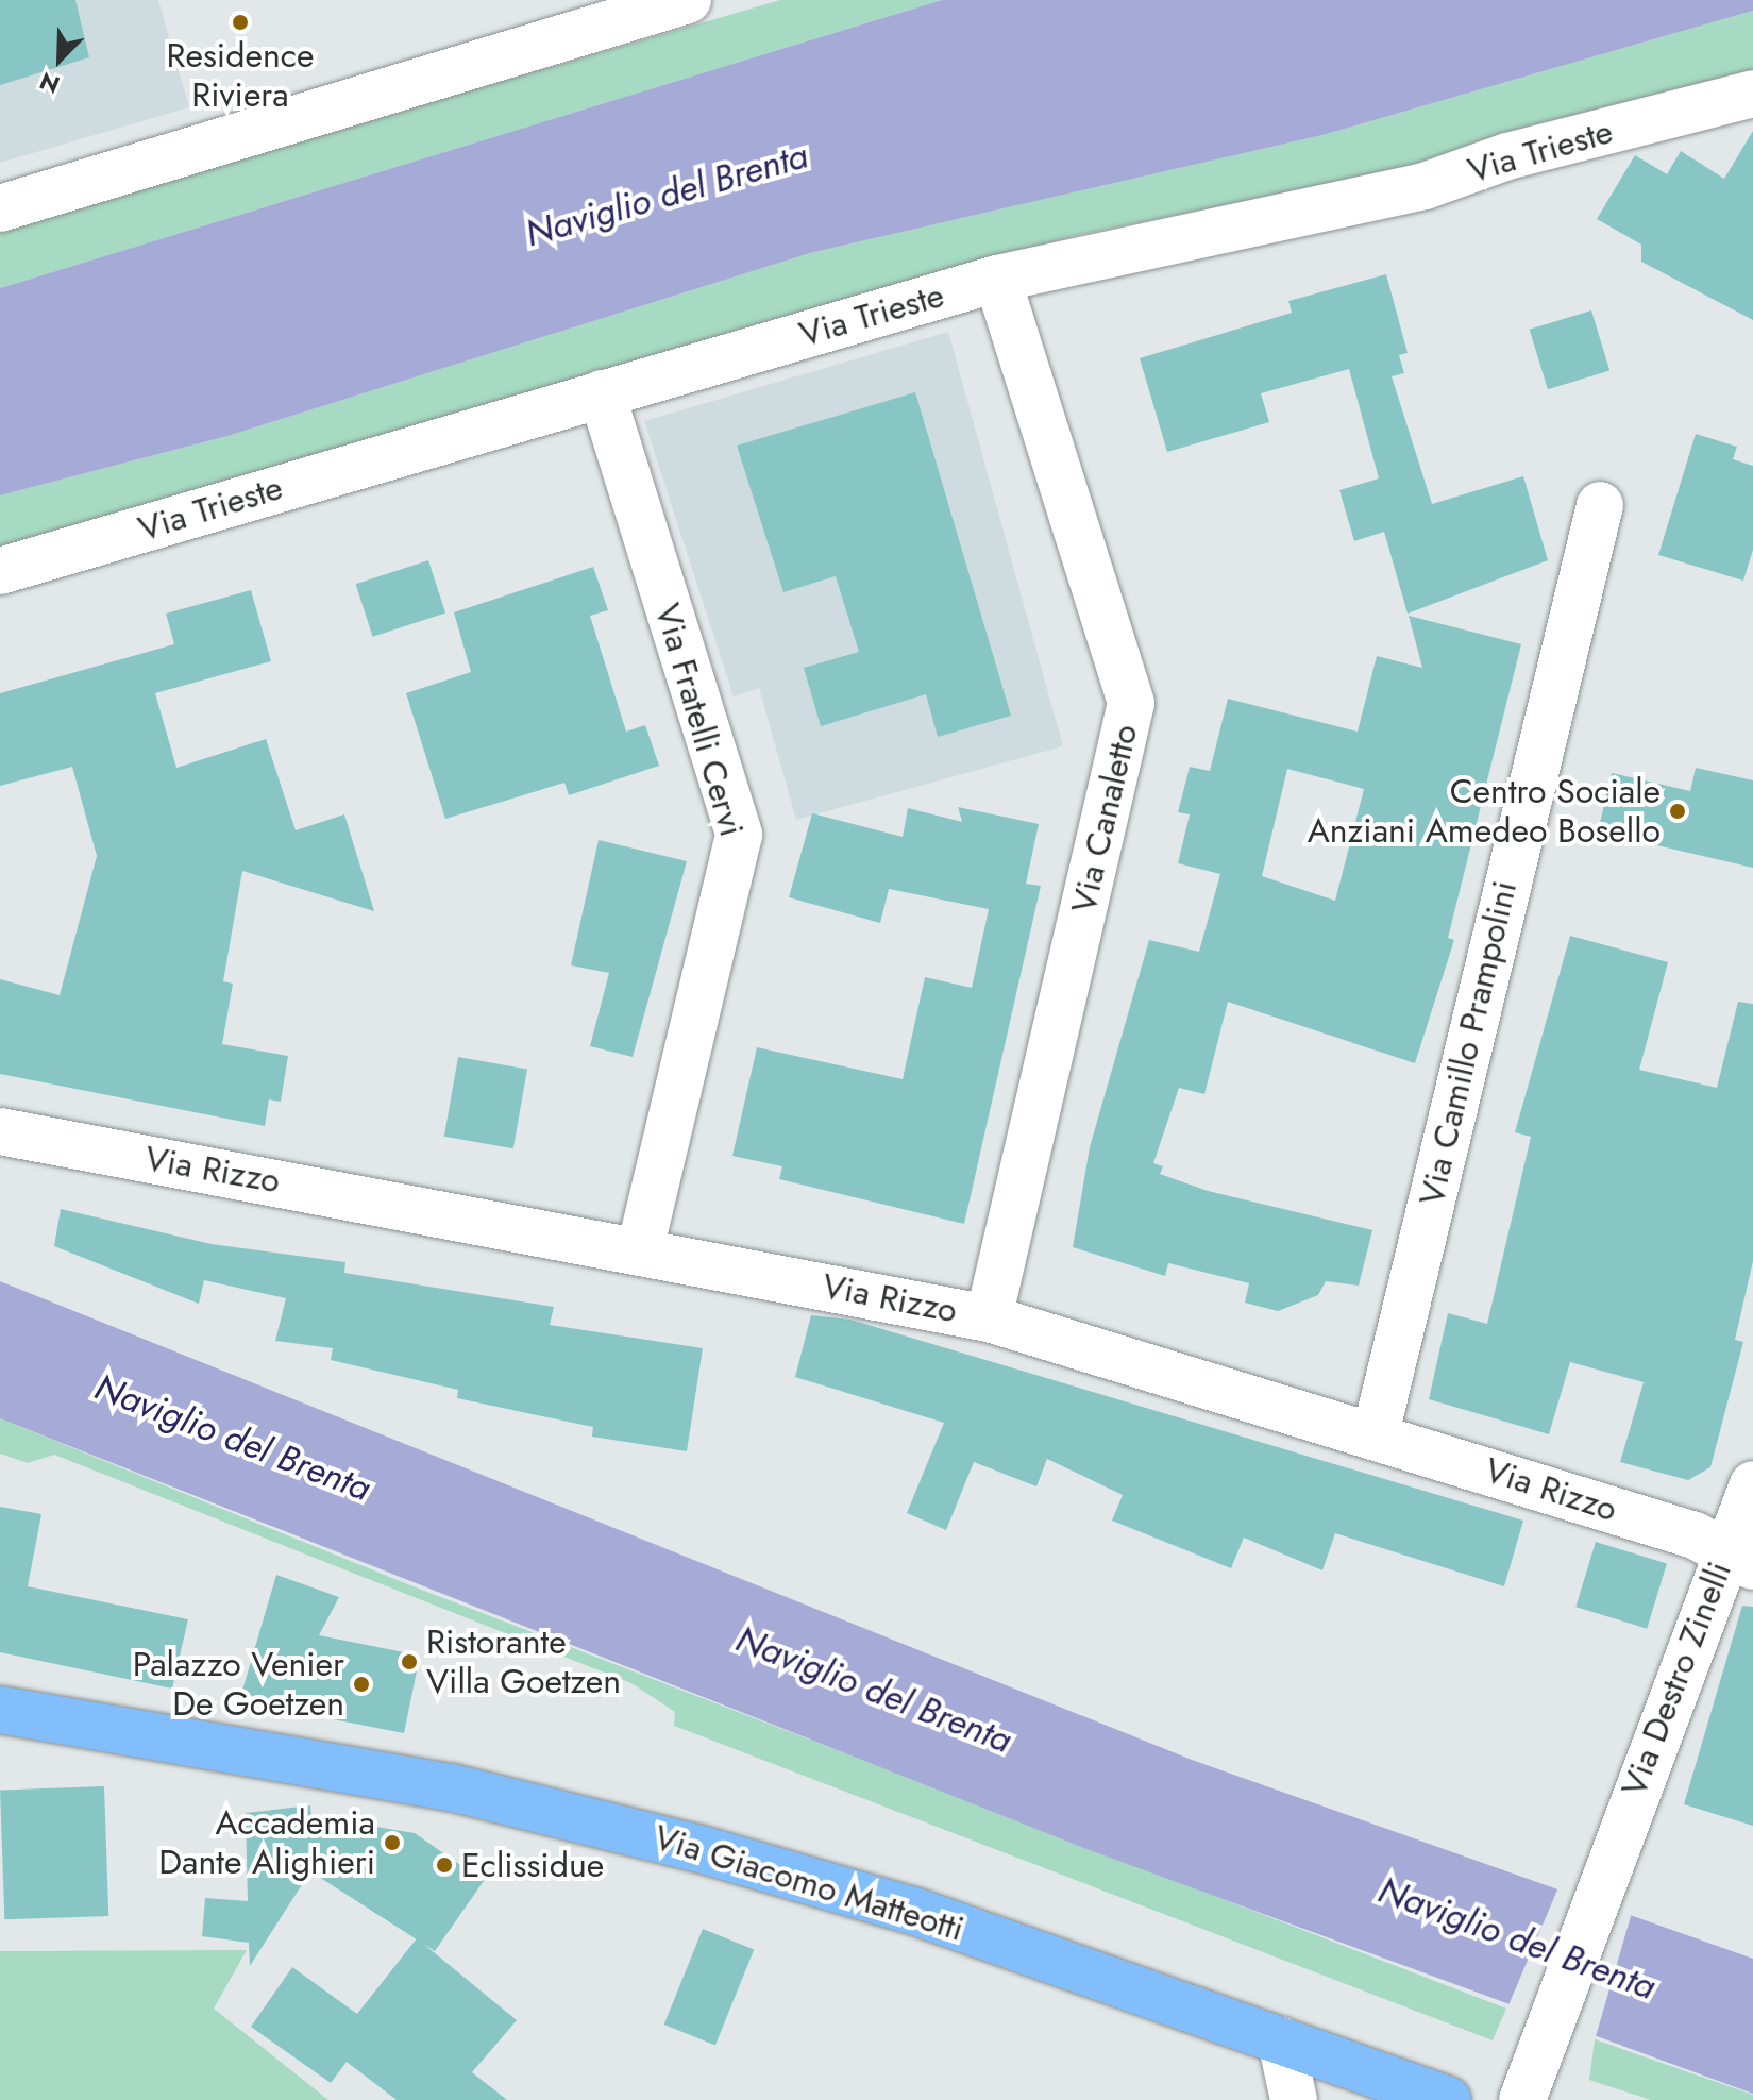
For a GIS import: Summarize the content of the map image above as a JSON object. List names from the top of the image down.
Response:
{
  "streets": {
    "main road": ["Via Giacomo Matteotti"],
    "street": [
      "Via Trieste",
      "Via Fratelli Cervi",
      "Via Canaletto",
      "Via Camillo Prampolini",
      "Via Rizzo",
      "Via Destro Zinelli"
    ]
  },
  "crossings": [
    ["Via Trieste", "Via Fratelli Cervi"],
    ["Via Trieste", "Via Canaletto"],
    ["Via Fratelli Cervi", "Via Rizzo"],
    ["Via Canaletto", "Via Rizzo"],
    ["Via Camillo Prampolini", "Via Rizzo"],
    ["Via Rizzo", "Via Destro Zinelli"]
  ],
  "water": ["Naviglio del Brenta"],
  "places": [
    "Residence Riviera",
    "Centro Sociale Anziani Amedeo Bosello",
    "Ristorante Villa Goetzen",
    "Palazzo Venier De Goetzen",
    "Accademia Dante Alighieri",
    "Eclissidue"
  ],
  "north": "bottom left"
}
